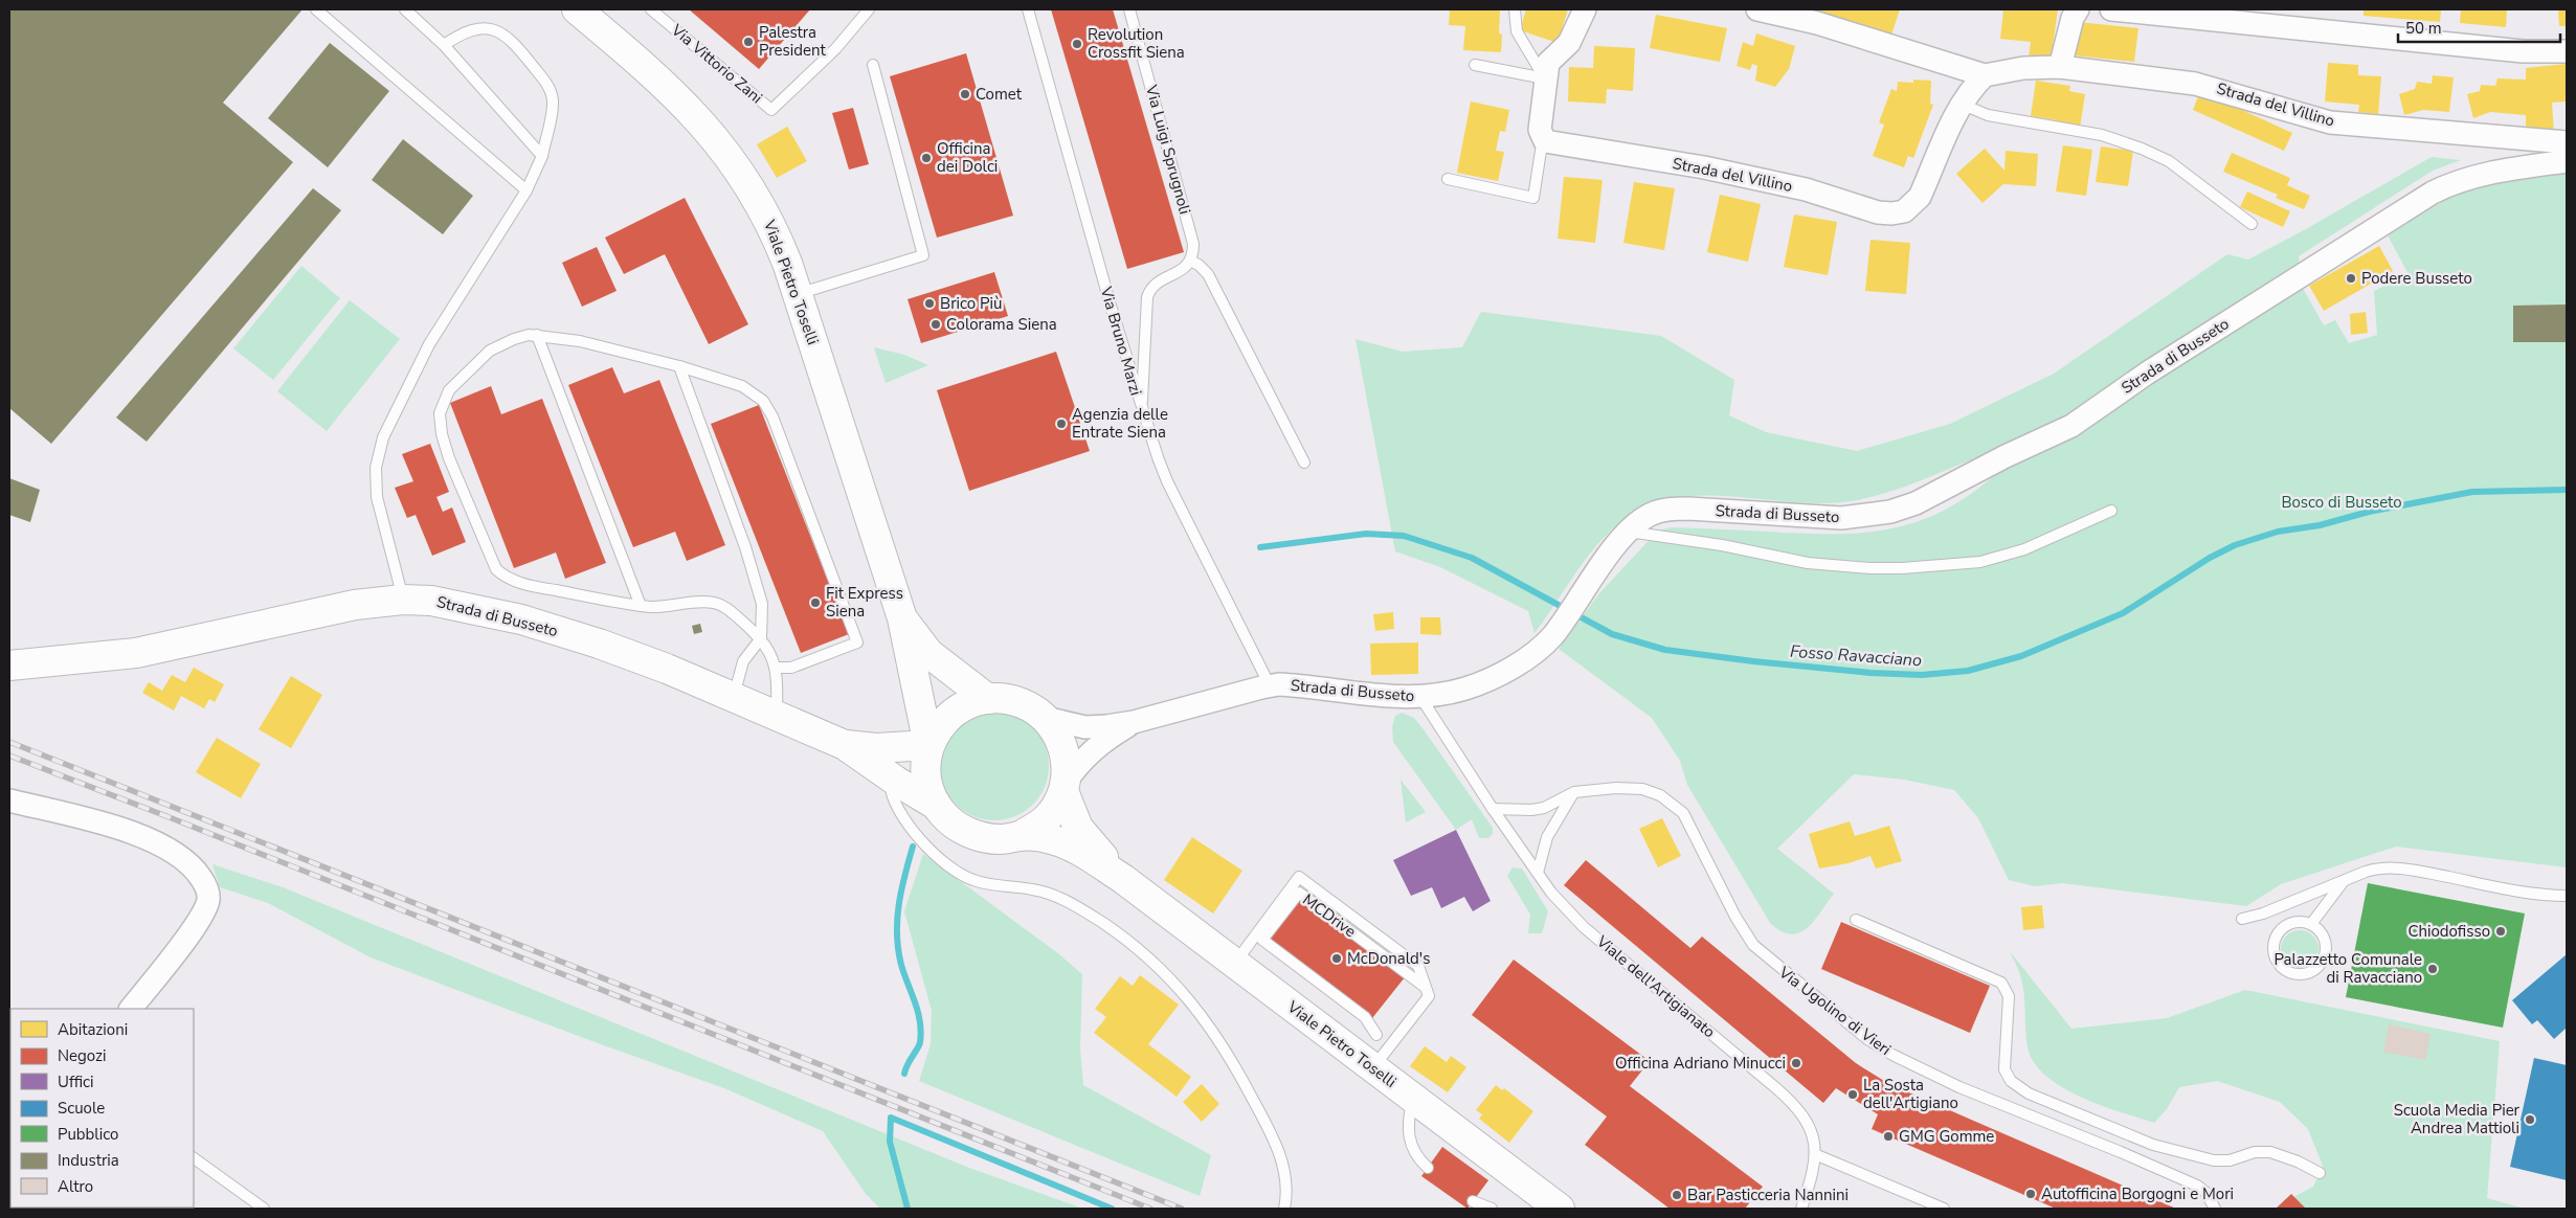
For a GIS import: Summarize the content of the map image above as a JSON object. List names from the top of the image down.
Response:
{
  "streets": {
    "main road": ["Viale Pietro Toselli", "Strada di Busseto"],
    "street": ["Strada del Villino"],
    "lane": [
      "Via Vittorio Zani",
      "Via Luigi Sprugnoli",
      "Via Bruno Marzi",
      "MCDrive",
      "Viale dell'Artigianato",
      "Via Ugolino di Vieri"
    ]
  },
  "crossings": [
    ["Viale Pietro Toselli", "Strada di Busseto"],
    ["Via Bruno Marzi", "Strada di Busseto"],
    ["Strada di Busseto", "Viale dell'Artigianato"],
    ["Viale dell'Artigianato", "Via Ugolino di Vieri"]
  ],
  "water": ["Fosso Ravacciano"],
  "parks": ["Bosco di Busseto"],
  "places": [
    "Palestra President",
    "Revolution Crossfit Siena",
    "Comet",
    "Officina dei Dolci",
    "Podere Busseto",
    "Brico Più",
    "Colorama Siena",
    "Agenzia delle Entrate Siena",
    "Fit Express Siena",
    "Chiodofisso",
    "McDonald's",
    "Palazzetto Comunale di Ravacciano",
    "Officina Adriano Minucci",
    "La Sosta dell'Artigiano",
    "Scuola Media Pier Andrea Mattioli",
    "GMG Gomme",
    "Autofficina Borgogni e Mori",
    "Bar Pasticceria Nannini"
  ],
  "legend": [
    "Abitazioni",
    "Negozi",
    "Uffici",
    "Scuole",
    "Pubblico",
    "Industria",
    "Altro"
  ],
  "scale_bar": "50 m"
}
